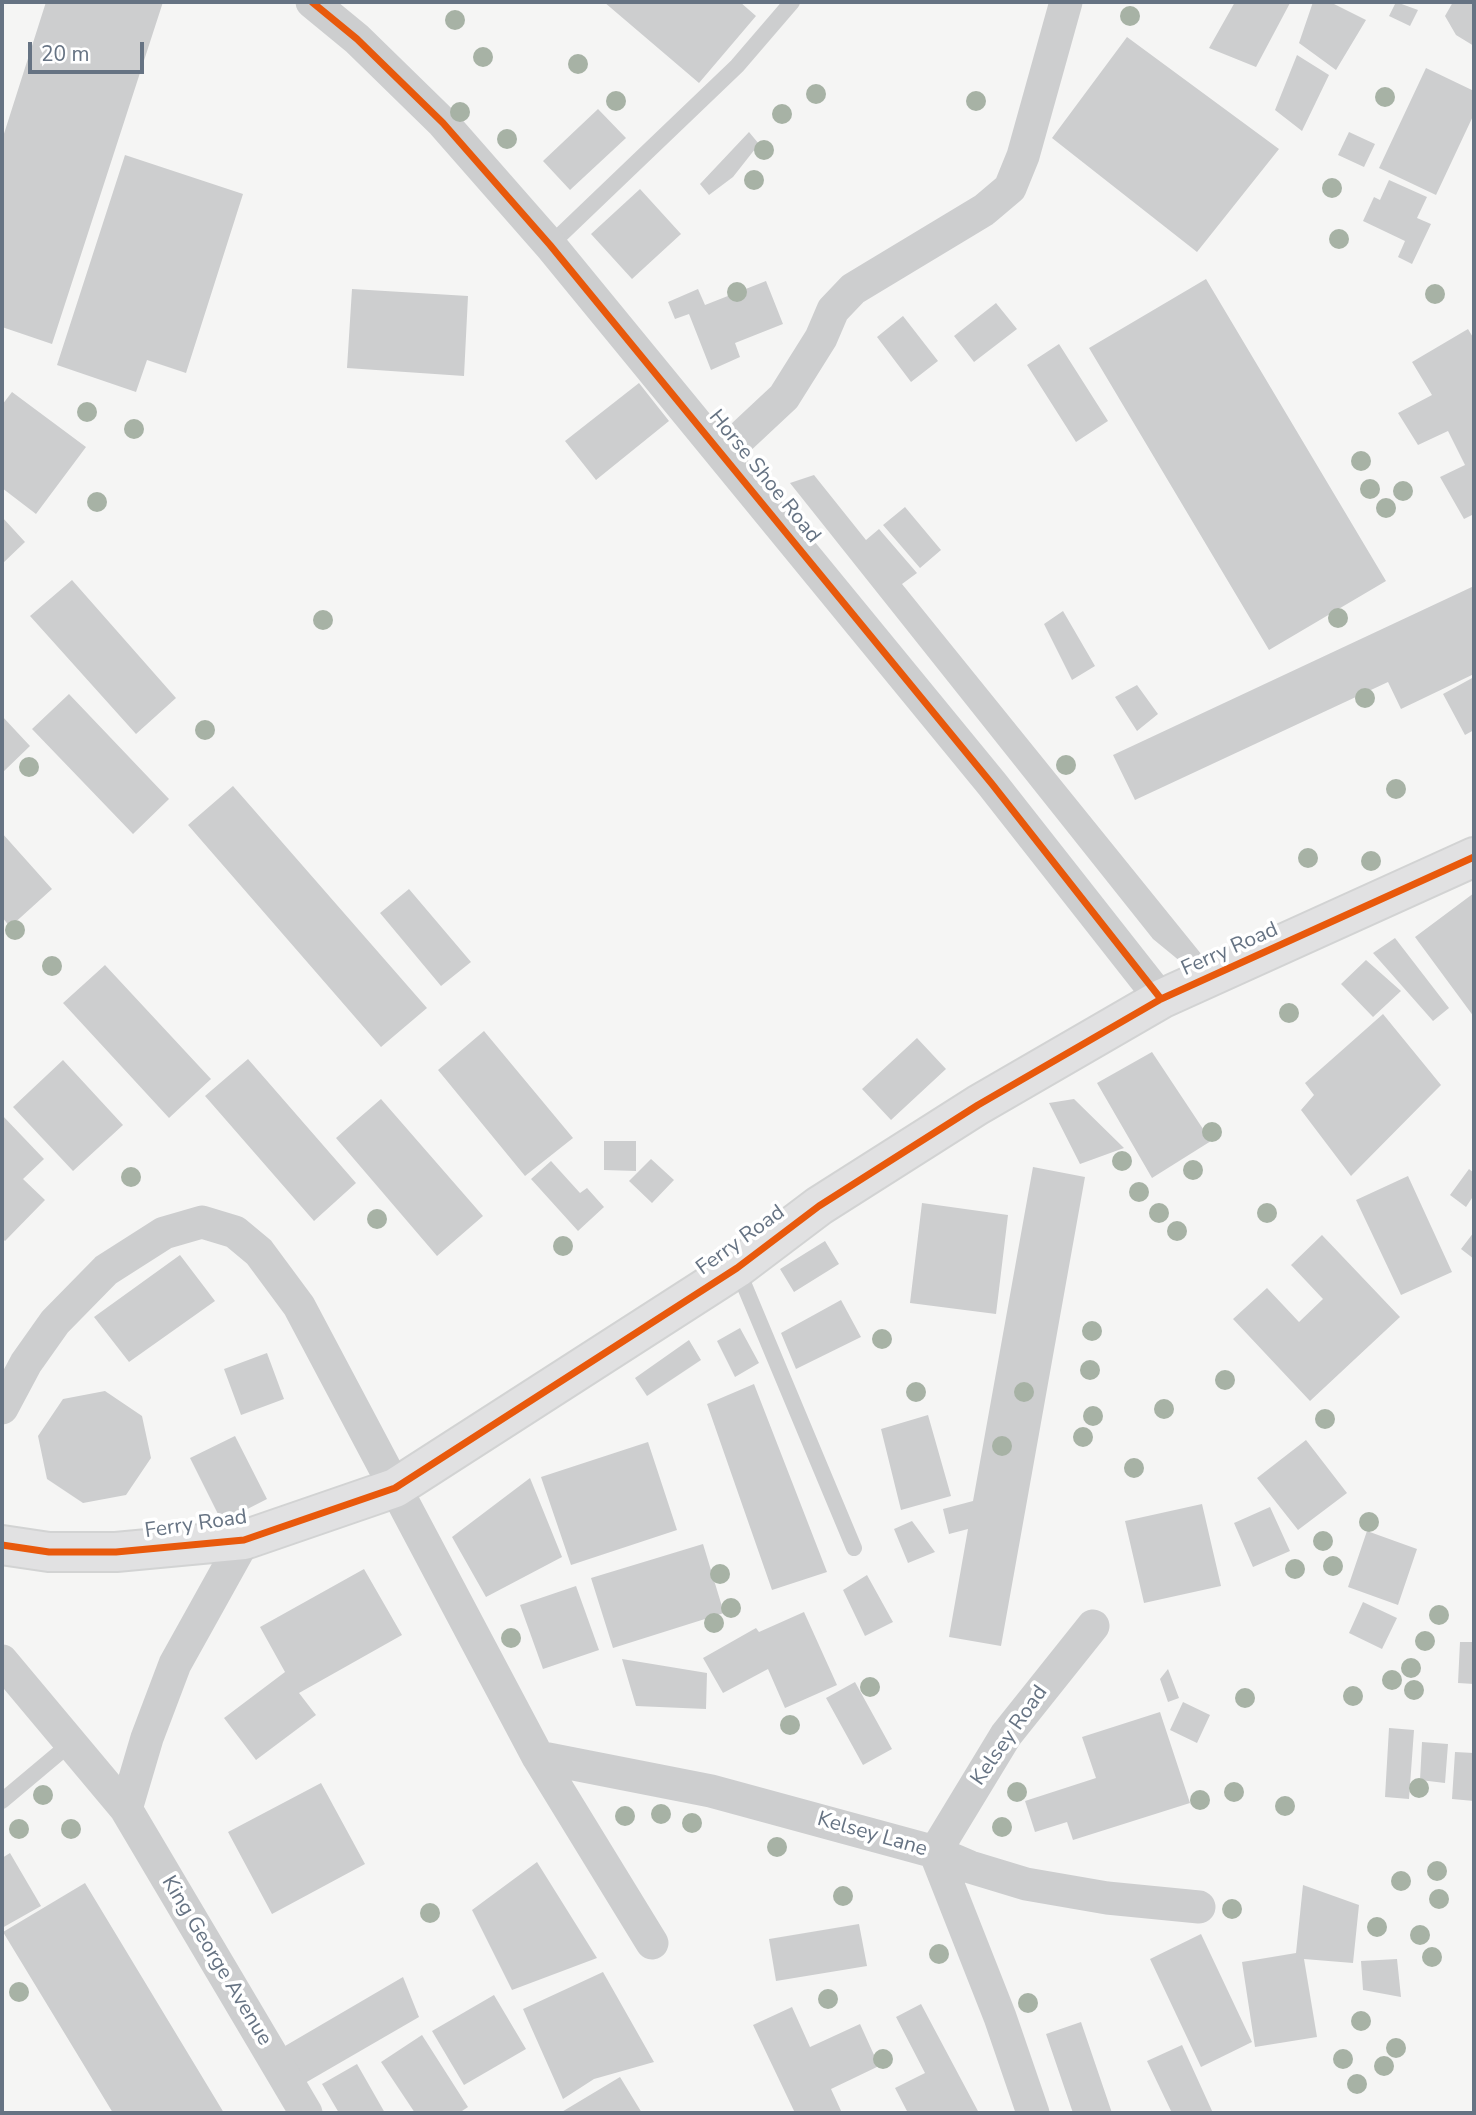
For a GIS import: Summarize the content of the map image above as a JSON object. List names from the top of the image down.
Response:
{
  "streets": {
    "street": [
      "Horse Shoe Road",
      "Ferry Road",
      "Kelsey Road",
      "Kelsey Lane",
      "King George Avenue"
    ]
  },
  "crossings": [
    ["Horse Shoe Road", "Ferry Road"],
    ["Kelsey Road", "Kelsey Lane"]
  ],
  "scale_bar": "20 m"
}
